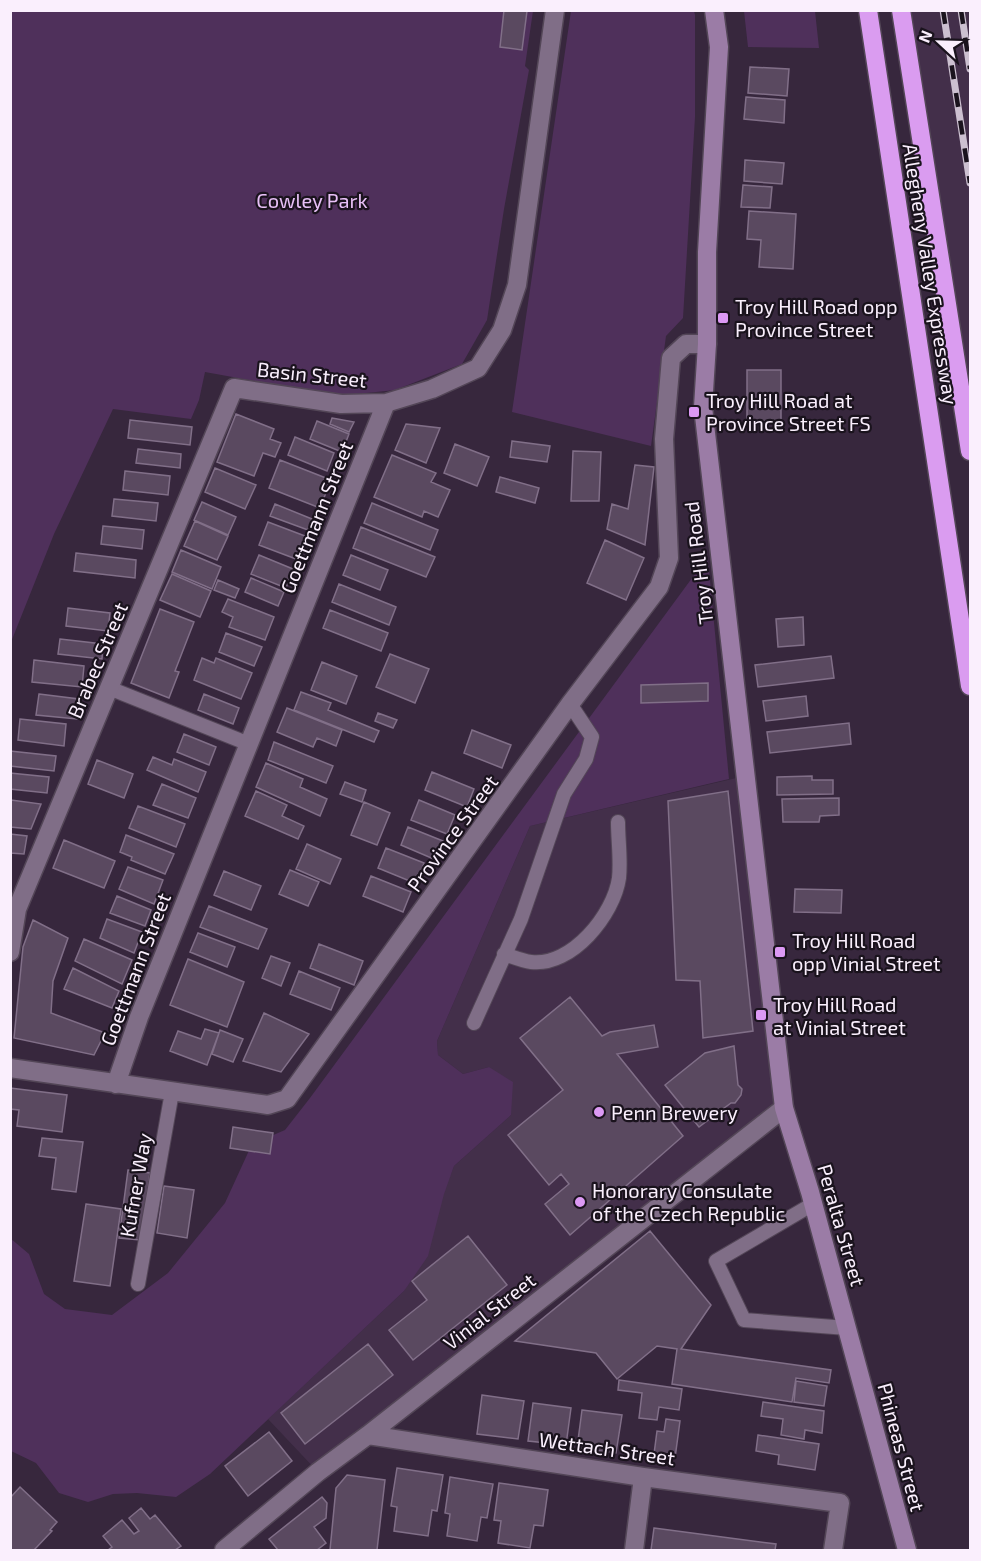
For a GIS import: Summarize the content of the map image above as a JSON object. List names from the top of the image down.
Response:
{
  "streets": {
    "highway": ["Allegheny Valley Expressway"],
    "street": [
      "Basin Street",
      "Goettmann Street",
      "Troy Hill Road",
      "Brabec Street",
      "Province Street",
      "Peralta Street",
      "Vinial Street",
      "Phineas Street",
      "Wettach Street"
    ],
    "lane": ["Kufner Way"]
  },
  "crossings": [
    ["Basin Street", "Goettmann Street"],
    ["Basin Street", "Brabec Street"],
    ["Goettmann Street", "Province Street"],
    ["Troy Hill Road", "Province Street"],
    ["Troy Hill Road", "Peralta Street"],
    ["Troy Hill Road", "Vinial Street"],
    ["Province Street", "Kufner Way"],
    ["Peralta Street", "Vinial Street"],
    ["Peralta Street", "Phineas Street"],
    ["Vinial Street", "Wettach Street"]
  ],
  "parks": ["Cowley Park"],
  "places": {
    "transit": [
      "Troy Hill Road opp Province Street",
      "Troy Hill Road at Province Street FS",
      "Troy Hill Road opp Vinial Street",
      "Troy Hill Road at Vinial Street"
    ],
    "other": ["Penn Brewery", "Honorary Consulate of the Czech Republic"]
  },
  "north": "left"
}
